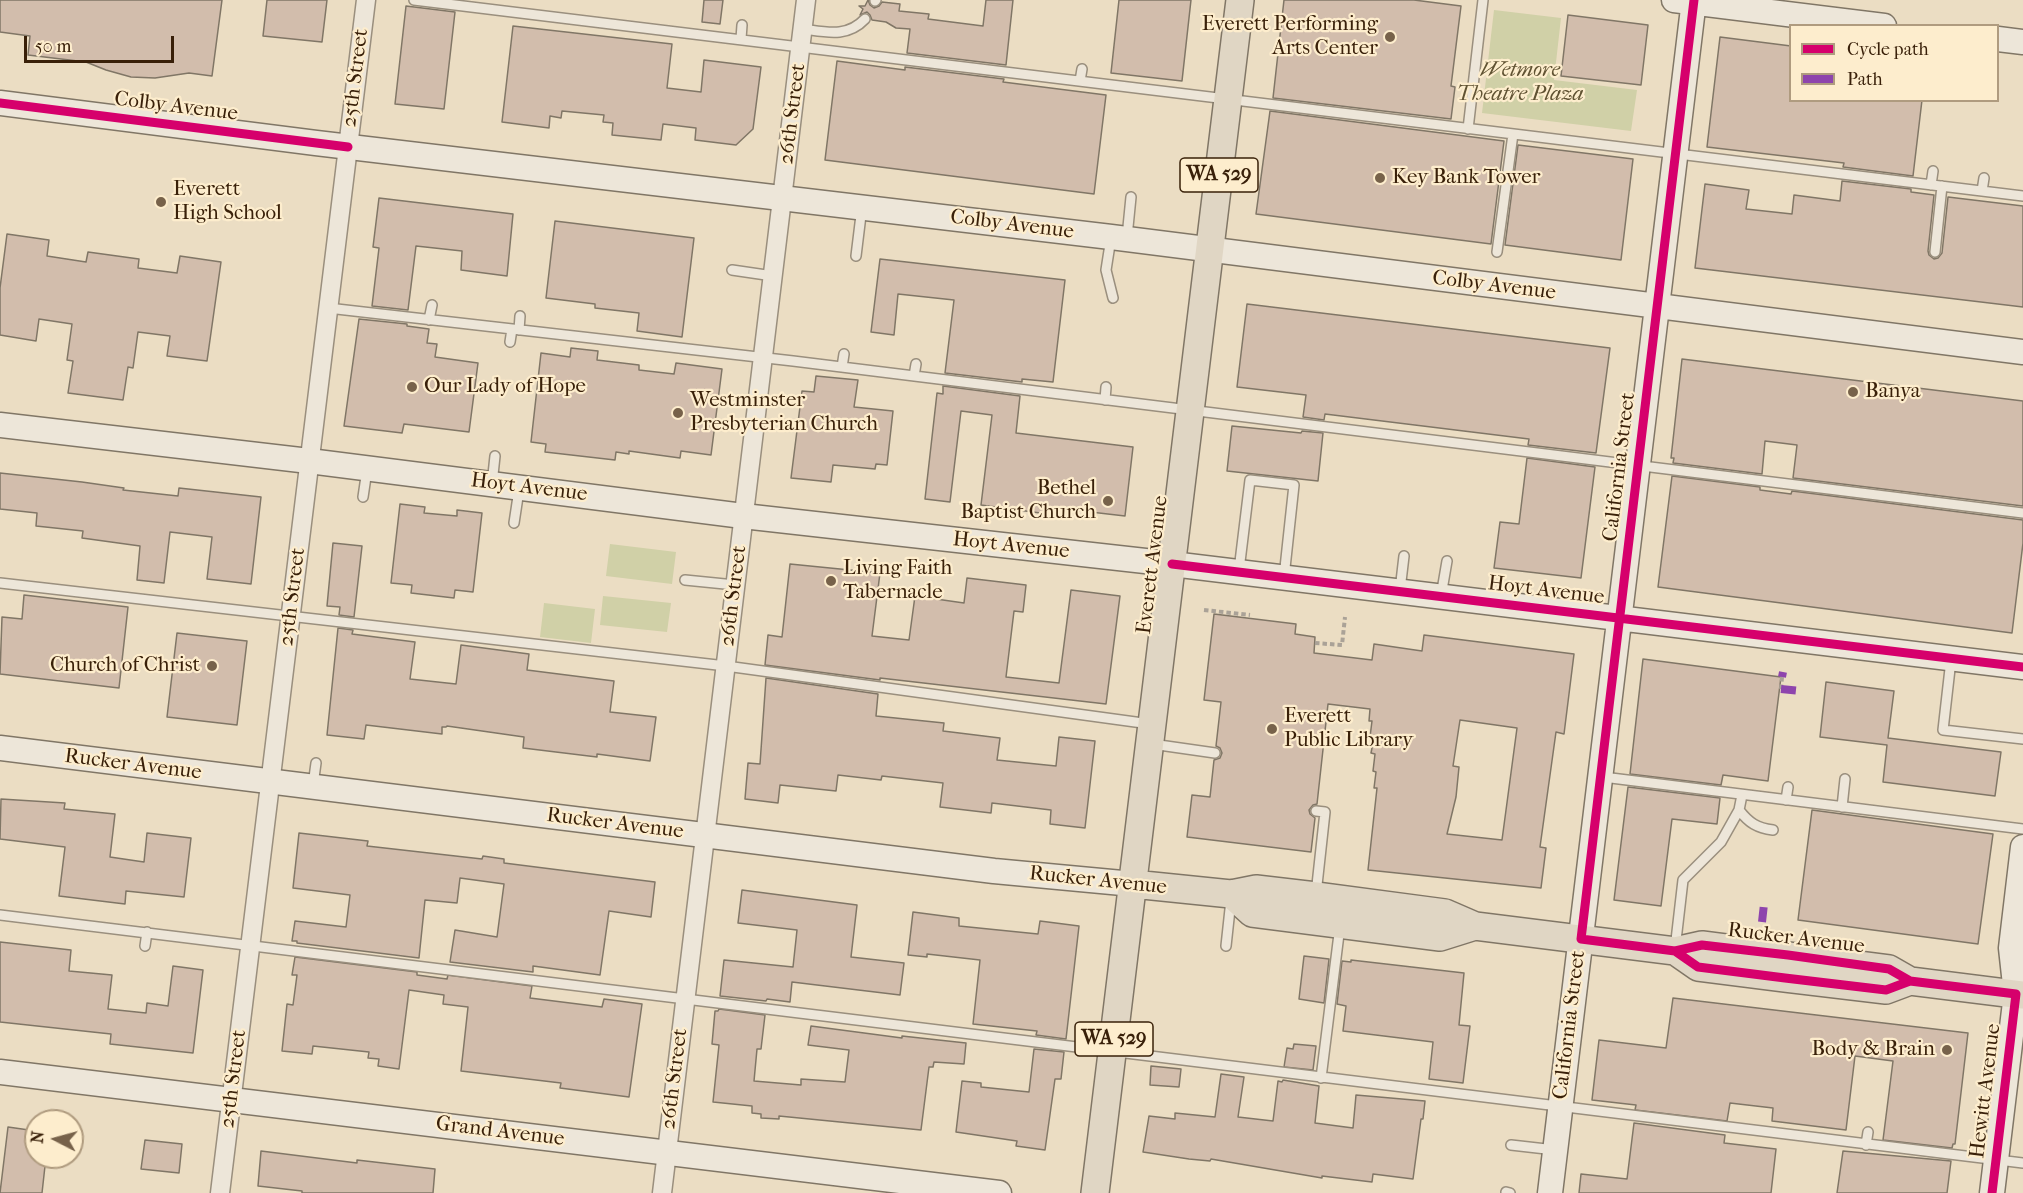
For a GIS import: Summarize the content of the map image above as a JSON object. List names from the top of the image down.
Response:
{
  "streets": {
    "main road": ["WA 529", "Everett Avenue", "Rucker Avenue"],
    "street": [
      "25th Street",
      "Colby Avenue",
      "26th Street",
      "California Street",
      "Hoyt Avenue",
      "Hewitt Avenue",
      "Grand Avenue"
    ]
  },
  "crossings": [
    ["25th Street", "Colby Avenue"],
    ["25th Street", "Hoyt Avenue"],
    ["25th Street", "Rucker Avenue"],
    ["25th Street", "Grand Avenue"],
    ["Colby Avenue", "26th Street"],
    ["Colby Avenue", "California Street"],
    ["Colby Avenue", "Everett Avenue"],
    ["26th Street", "Hoyt Avenue"],
    ["26th Street", "Rucker Avenue"],
    ["26th Street", "Grand Avenue"],
    ["California Street", "Hoyt Avenue"],
    ["California Street", "Rucker Avenue"],
    ["Hoyt Avenue", "Everett Avenue"],
    ["Everett Avenue", "Rucker Avenue"],
    ["Rucker Avenue", "Hewitt Avenue"]
  ],
  "parks": ["Wetmore Theatre Plaza"],
  "places": [
    "Everett Performing Arts Center",
    "Key Bank Tower",
    "Everett High School",
    "Our Lady of Hope",
    "Banya",
    "Westminster Presbyterian Church",
    "Bethel Baptist Church",
    "Living Faith Tabernacle",
    "Church of Christ",
    "Everett Public Library",
    "Body & Brain"
  ],
  "legend": ["Cycle path", "Path"],
  "scale_bar": "50 m",
  "north": "left"
}
